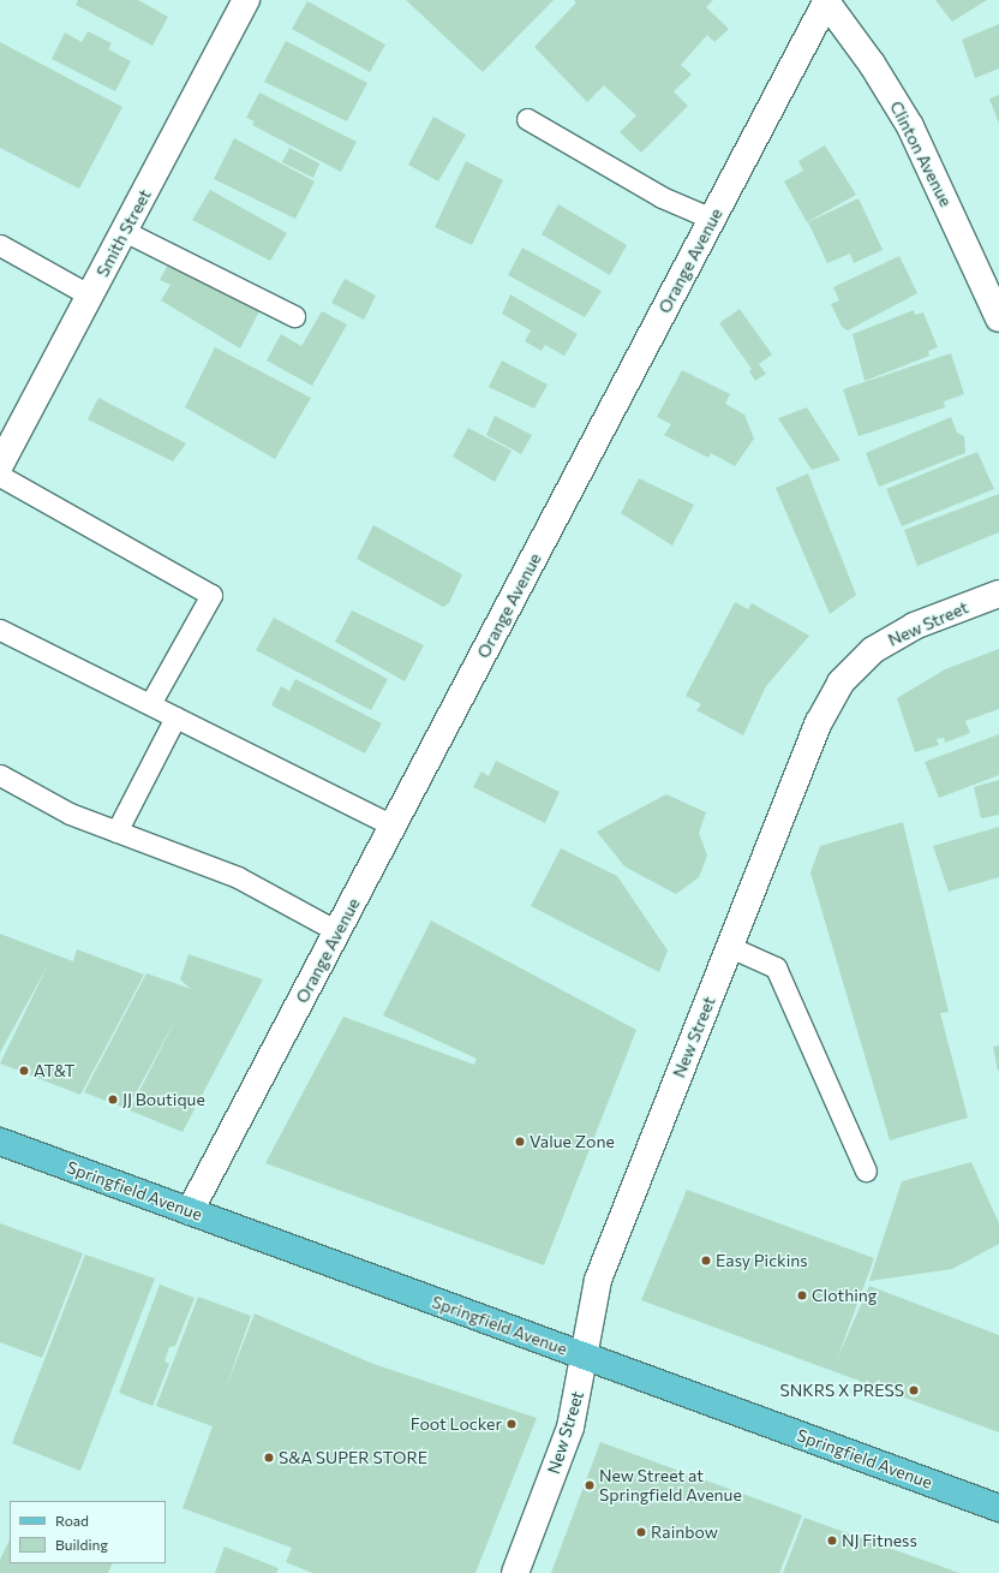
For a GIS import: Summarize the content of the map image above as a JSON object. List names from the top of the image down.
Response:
{
  "streets": {
    "main road": ["Springfield Avenue"],
    "street": [
      "Clinton Avenue",
      "Smith Street",
      "Orange Avenue",
      "New Street"
    ]
  },
  "crossings": [
    ["Clinton Avenue", "Orange Avenue"],
    ["Orange Avenue", "Springfield Avenue"],
    ["New Street", "Springfield Avenue"]
  ],
  "places": [
    "AT&T",
    "JJ Boutique",
    "Value Zone",
    "Easy Pickins",
    "Clothing",
    "SNKRS X PRESS",
    "Foot Locker",
    "S&A SUPER STORE",
    "New Street at Springfield Avenue",
    "Rainbow",
    "NJ Fitness"
  ],
  "legend": ["Road", "Building"]
}
